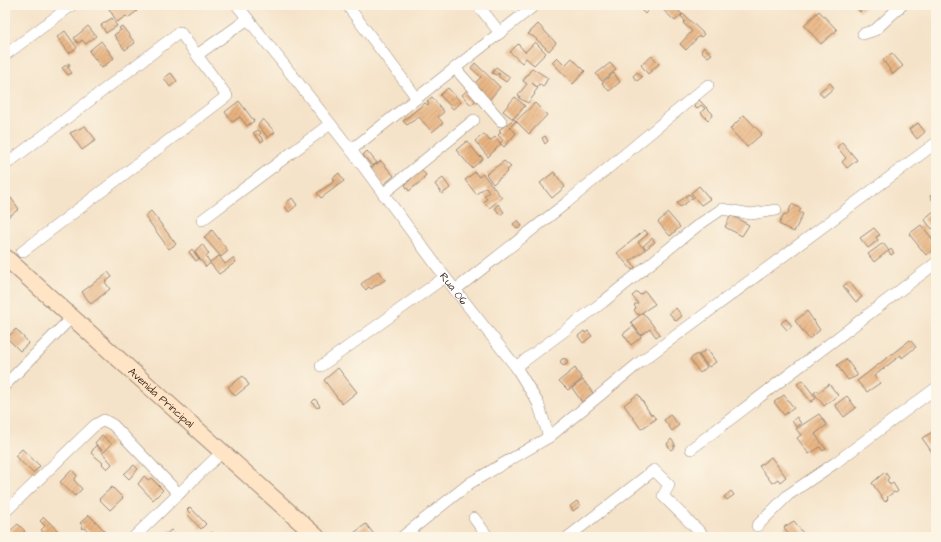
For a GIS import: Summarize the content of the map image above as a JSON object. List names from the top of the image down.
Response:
{
  "streets": {
    "street": ["Rua 06", "Avenida Principal"]
  }
}
